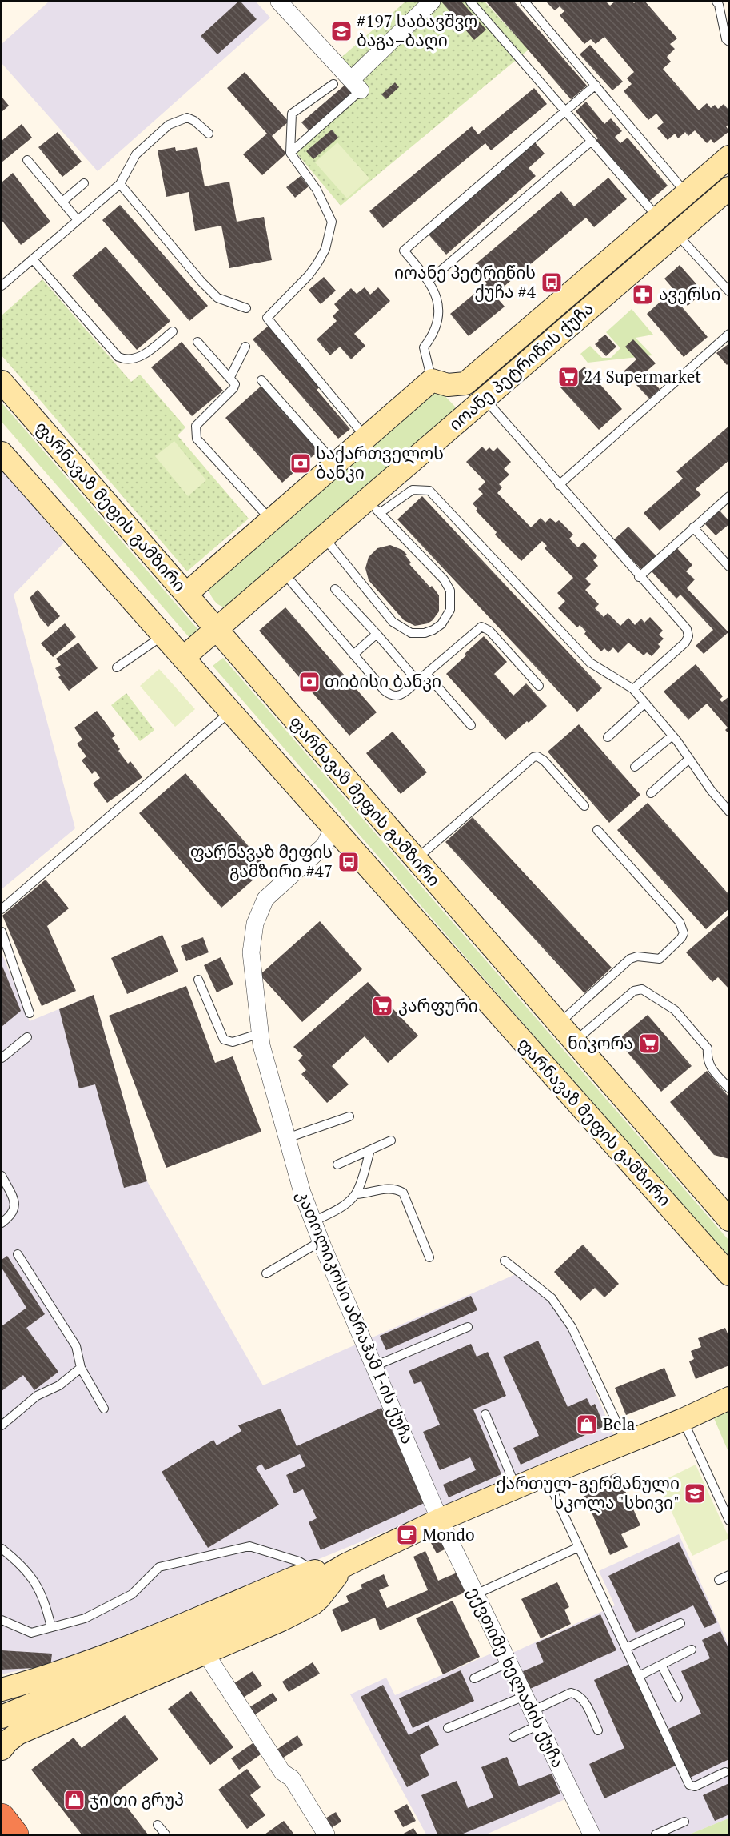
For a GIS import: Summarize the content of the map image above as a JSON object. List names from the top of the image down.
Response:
{
  "streets": {
    "main road": ["იოანე პეტრიწის ქუჩა", "ფარნავაზ მეფის გამზირი"],
    "street": ["კათოლიკოსი აბრაჰამ I-ის ქუჩა", "ექვთიმე ხელაძის ქუჩა"]
  },
  "crossings": [
    ["იოანე პეტრიწის ქუჩა", "ფარნავაზ მეფის გამზირი"],
    ["ფარნავაზ მეფის გამზირი", "კათოლიკოსი აბრაჰამ I-ის ქუჩა"],
    ["კათოლიკოსი აბრაჰამ I-ის ქუჩა", "ექვთიმე ხელაძის ქუჩა"]
  ],
  "places": {
    "school or university": ["#197 საბავშვო ბაგა–ბაღი", "ქართულ-გერმანული სკოლა \"სხივი\""],
    "bus stop": ["იოანე პეტრიწის ქუჩა #4", "ფარნავაზ მეფის გამზირი #47"],
    "pharmacy": ["ავერსი"],
    "supermarket": ["24 Supermarket", "კარფური", "ნიკორა"],
    "bank": ["საქართველოს ბანკი", "თიბისი ბანკი"],
    "shop": ["Bela", "ჯი თი გრუპ"],
    "cafe": ["Mondo"]
  }
}
